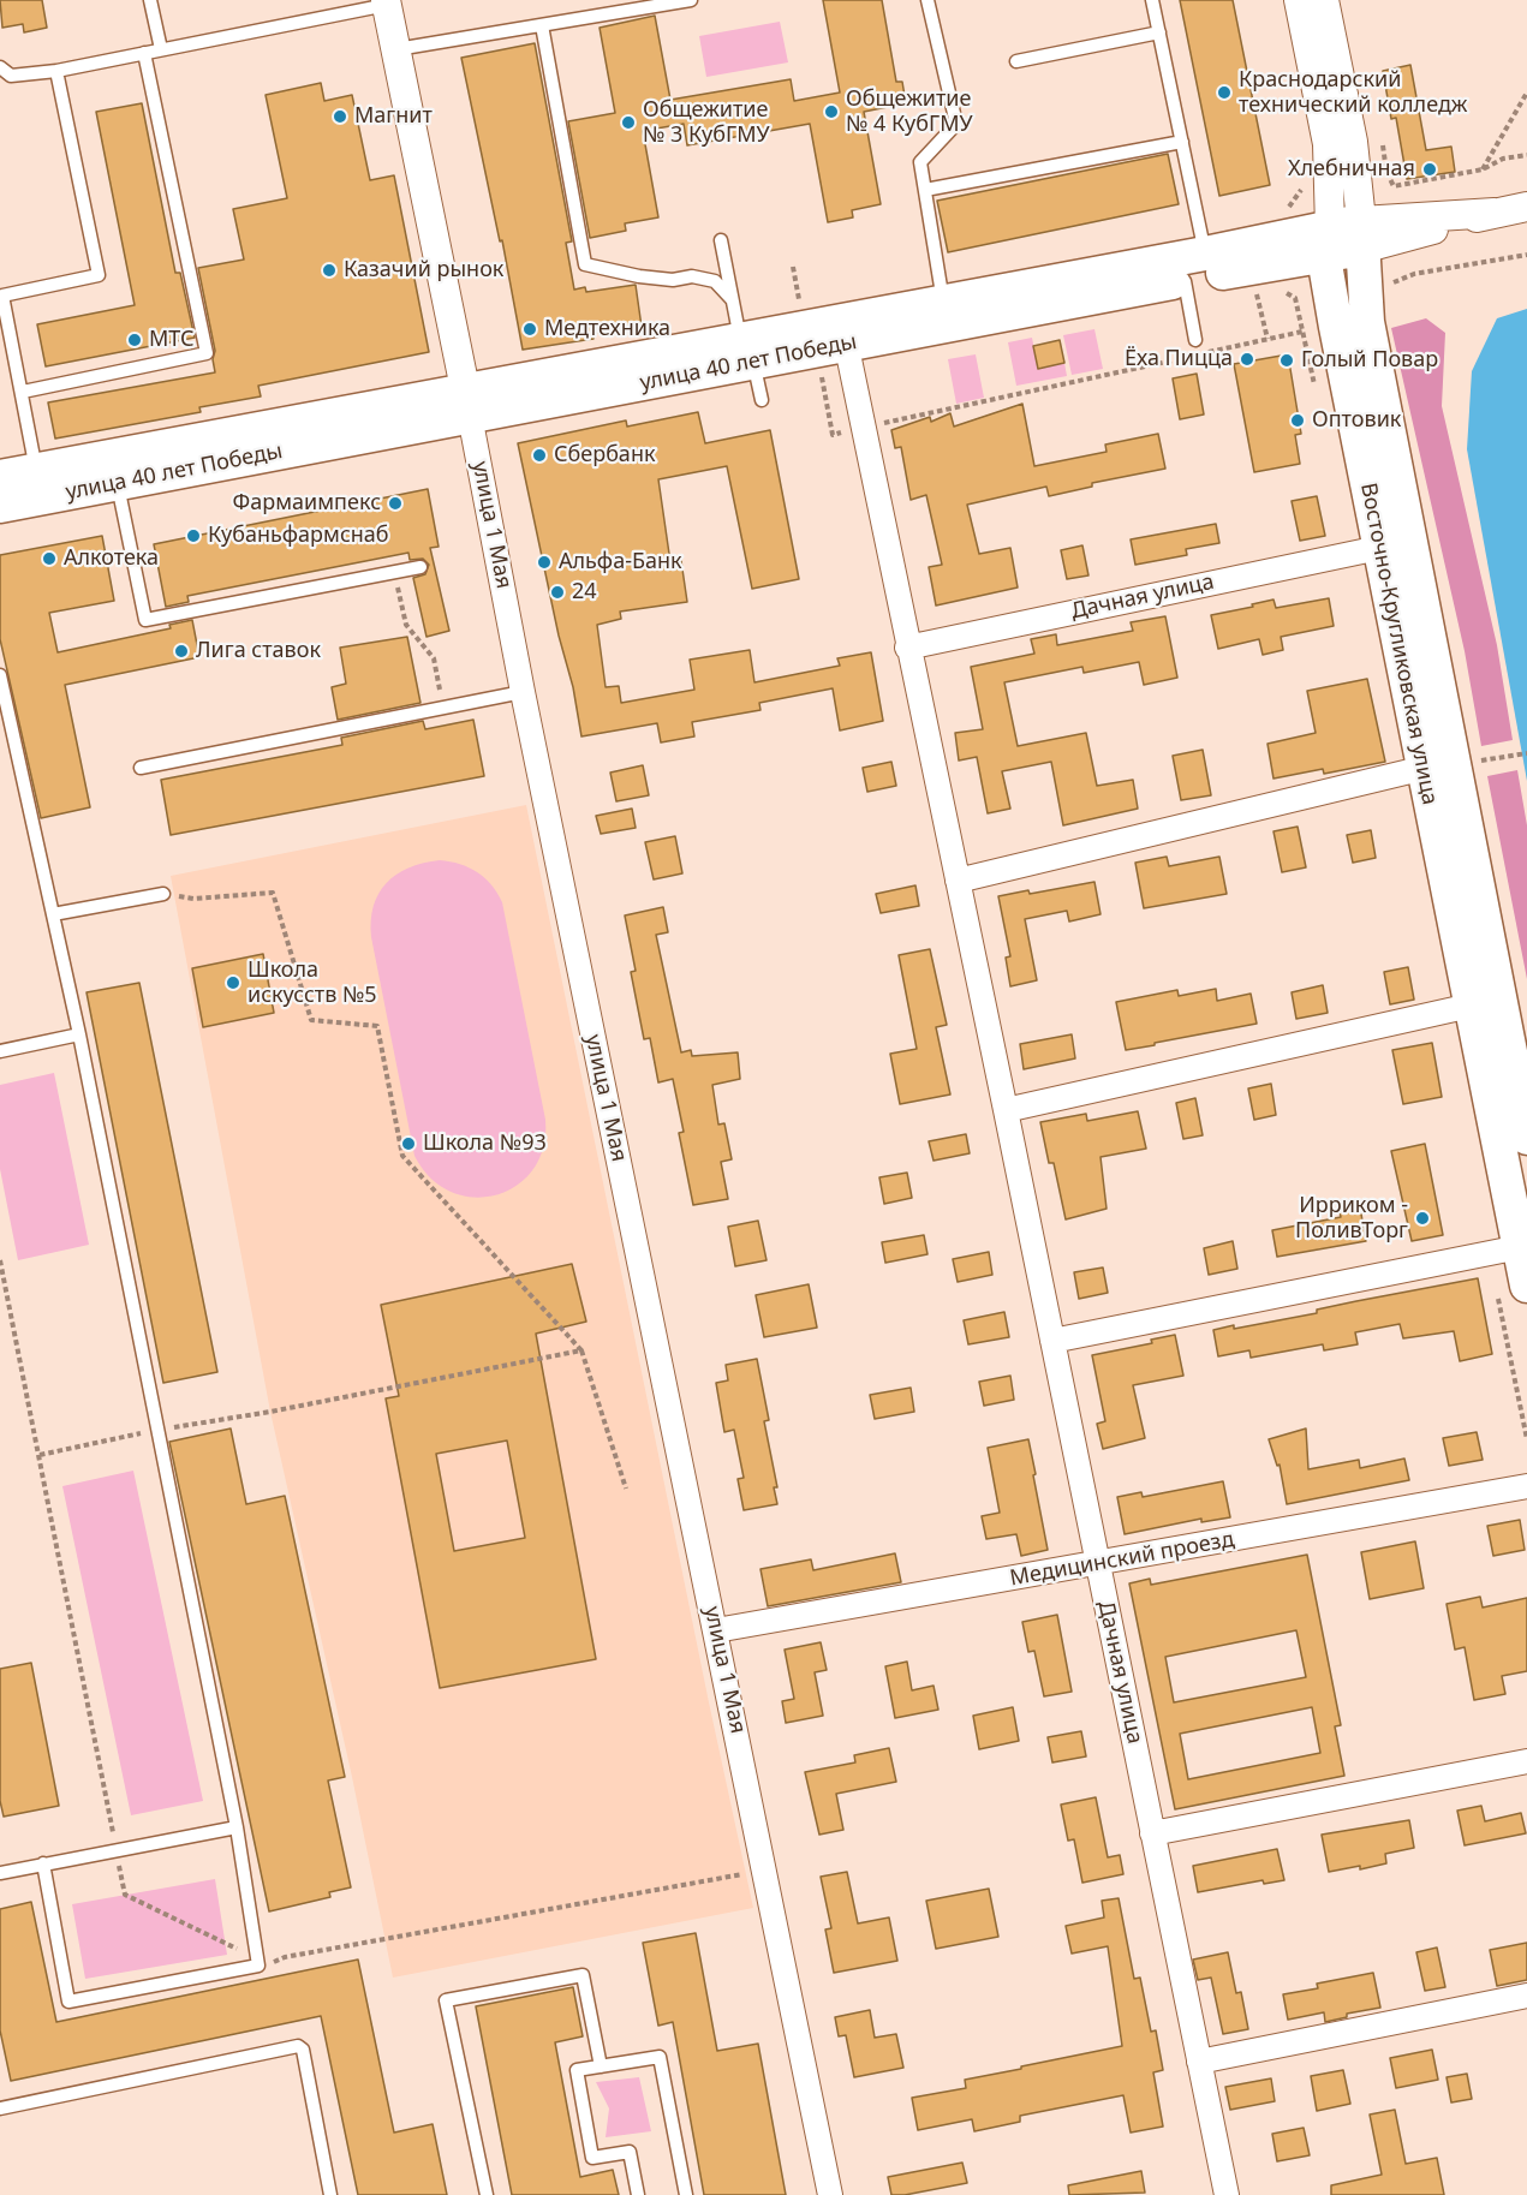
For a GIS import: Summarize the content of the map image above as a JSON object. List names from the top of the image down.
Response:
{
  "streets": {
    "main road": ["улица 40 лет Победы", "Восточно-Кругликовская улица"],
    "street": ["улица 1 Мая", "Дачная улица", "Медицинский проезд"]
  },
  "crossings": [
    ["улица 40 лет Победы", "улица 1 Мая"],
    ["улица 40 лет Победы", "Дачная улица"],
    ["улица 1 Мая", "Медицинский проезд"],
    ["Дачная улица", "Восточно-Кругликовская улица"],
    ["Дачная улица", "Медицинский проезд"]
  ],
  "places": [
    "Краснодарский технический колледж",
    "Общежитие № 4 КубГМУ",
    "Магнит",
    "Общежитие № 3 КубГМУ",
    "Хлебничная",
    "Казачий рынок",
    "Медтехника",
    "МТС",
    "Ёха Пицца",
    "Голый Повар",
    "Оптовик",
    "Сбербанк",
    "Фармаимпекс",
    "Кубаньфармснаб",
    "Алкотека",
    "Альфа-Банк",
    "24",
    "Лига ставок",
    "Школа искусств №5",
    "Школа №93",
    "Ирриком - ПоливТорг"
  ]
}
